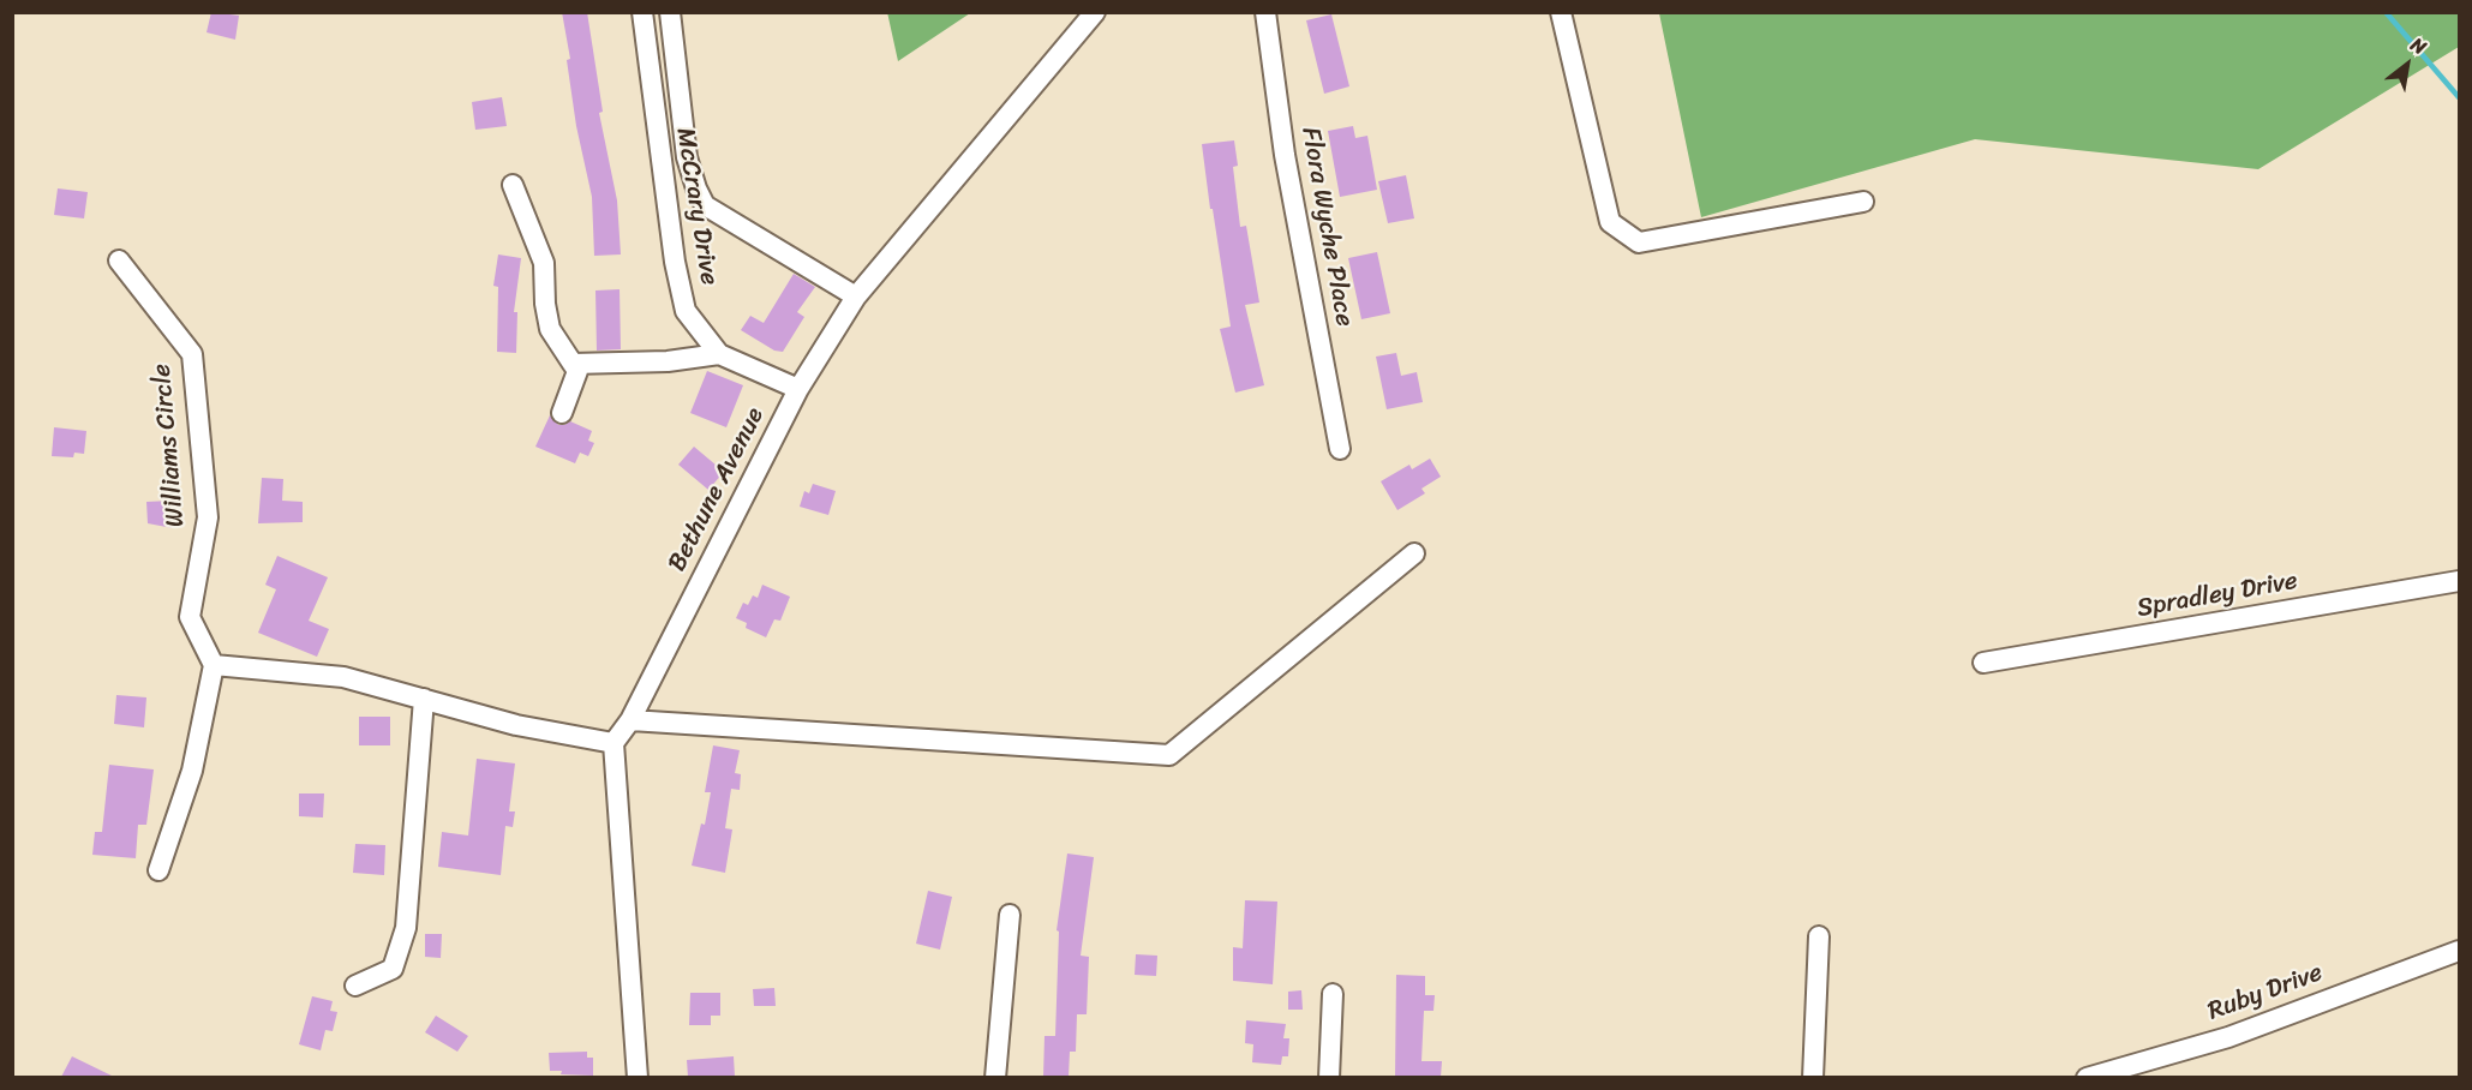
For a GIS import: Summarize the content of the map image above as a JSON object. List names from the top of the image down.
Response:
{
  "streets": {
    "street": [
      "McCrary Drive",
      "Flora Wyche Place",
      "Williams Circle",
      "Bethune Avenue",
      "Spradley Drive",
      "Ruby Drive"
    ]
  },
  "crossings": [
    ["McCrary Drive", "Bethune Avenue"]
  ],
  "north": "top right"
}
